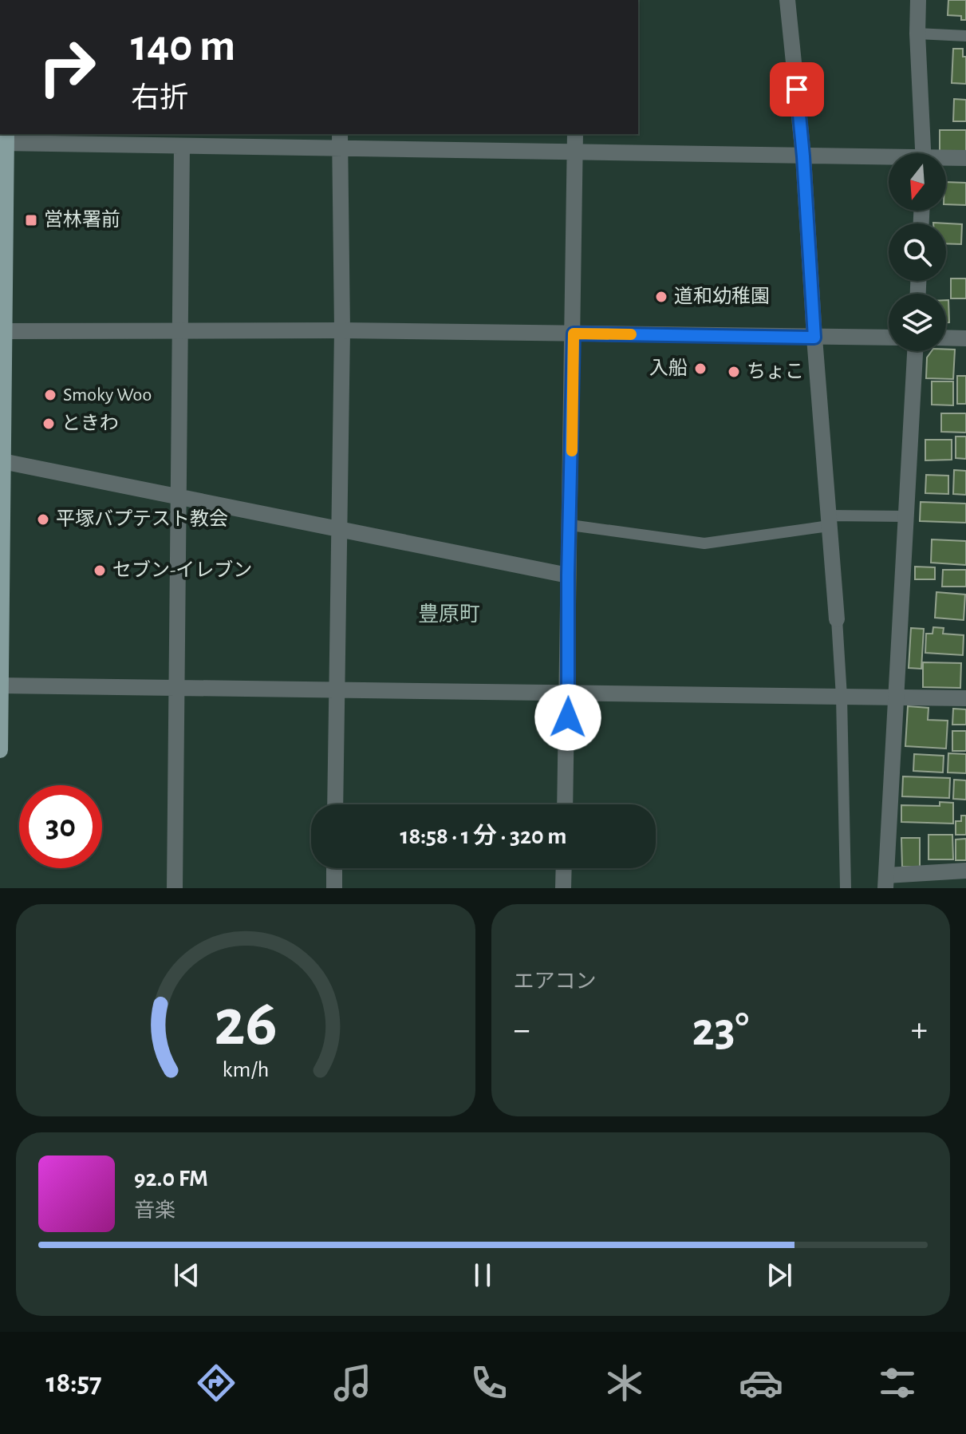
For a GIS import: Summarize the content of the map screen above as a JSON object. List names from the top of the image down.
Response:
{
  "districts": ["豊原町"],
  "places": {
    "transit": ["営林署前"],
    "other": [
      "道和幼稚園",
      "入船",
      "ちょこ",
      "Smoky Woo",
      "ときわ",
      "平塚バプテスト教会",
      "セブン-イレブン"
    ]
  },
  "north": "bottom",
  "page": {
    "turn": ["140 m", "右折"],
    "limit": "30",
    "trip": "18:58 · 1 分 · 320 m",
    "tile": "エアコン",
    "heat": ["−", "23°", "+"],
    "song": ["92.0 FM", "音楽"],
    "tabs": "18:57",
    "gauge": ["26", "km/h"]
  }
}
